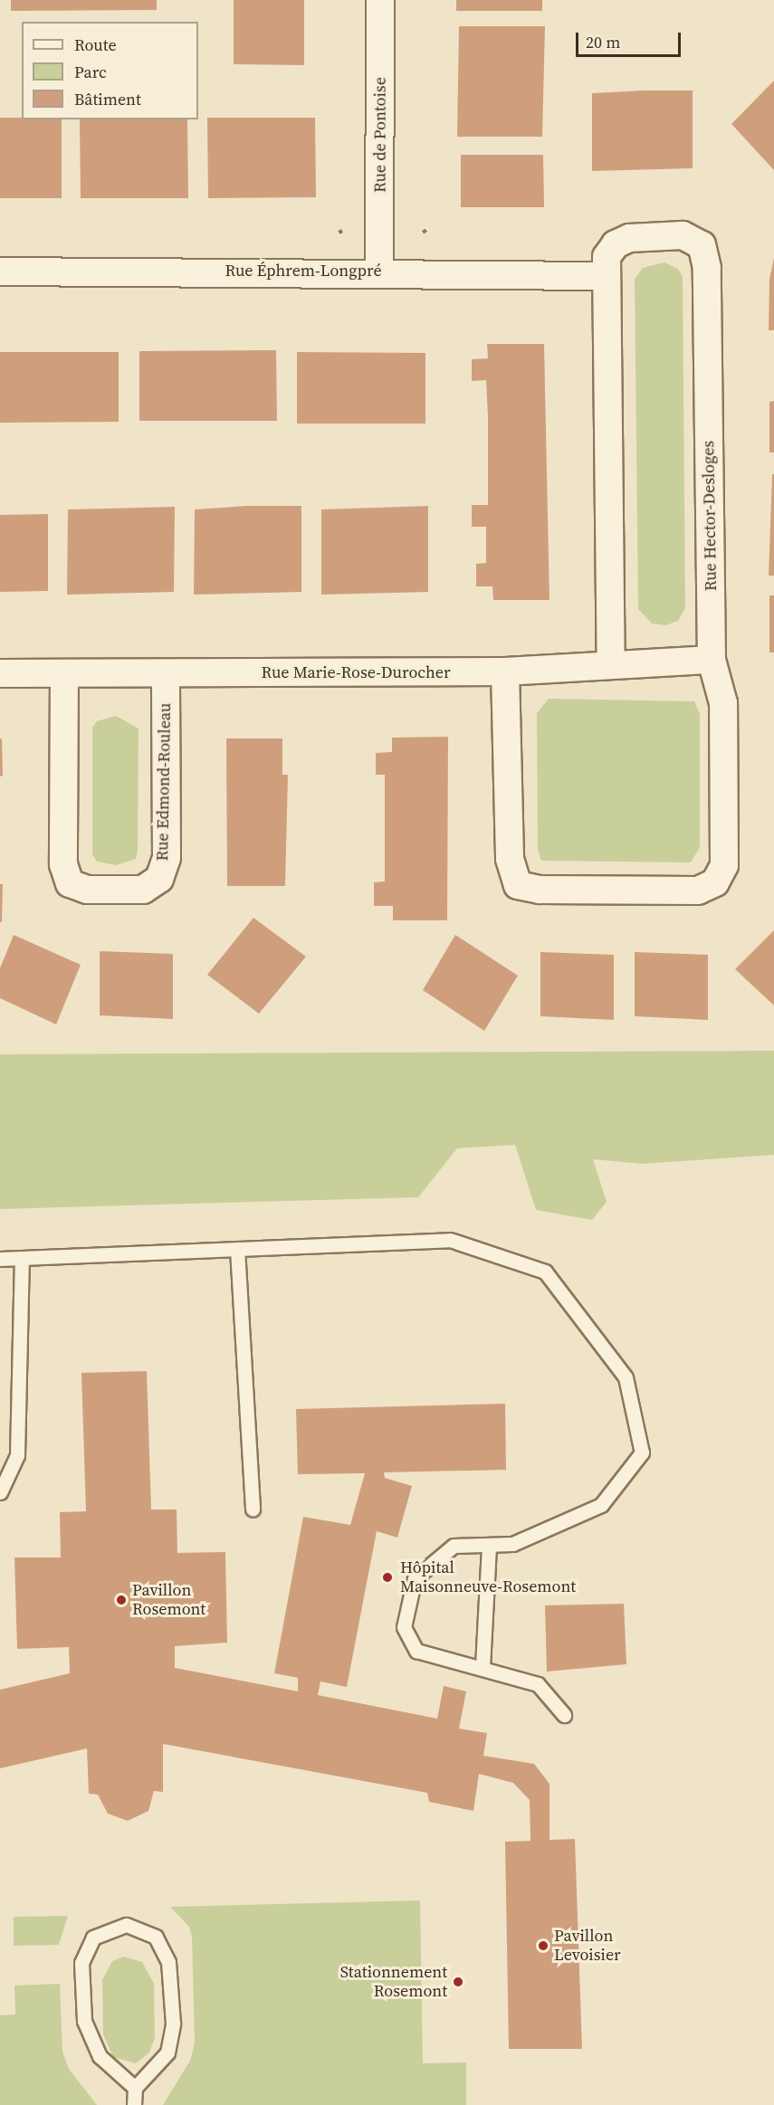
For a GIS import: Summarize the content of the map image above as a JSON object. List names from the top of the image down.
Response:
{
  "streets": {
    "street": [
      "Rue de Pontoise",
      "Rue Éphrem-Longpré",
      "Rue Hector-Desloges",
      "Rue Marie-Rose-Durocher",
      "Rue Edmond-Rouleau"
    ]
  },
  "crossings": [
    ["Rue de Pontoise", "Rue Éphrem-Longpré"],
    ["Rue Éphrem-Longpré", "Rue Hector-Desloges"],
    ["Rue Hector-Desloges", "Rue Marie-Rose-Durocher"],
    ["Rue Marie-Rose-Durocher", "Rue Edmond-Rouleau"]
  ],
  "places": [
    "Hôpital Maisonneuve-Rosemont",
    "Pavillon Rosemont",
    "Pavillon Levoisier",
    "Stationnement Rosemont"
  ],
  "legend": ["Route", "Parc", "Bâtiment"],
  "scale_bar": "20 m"
}
